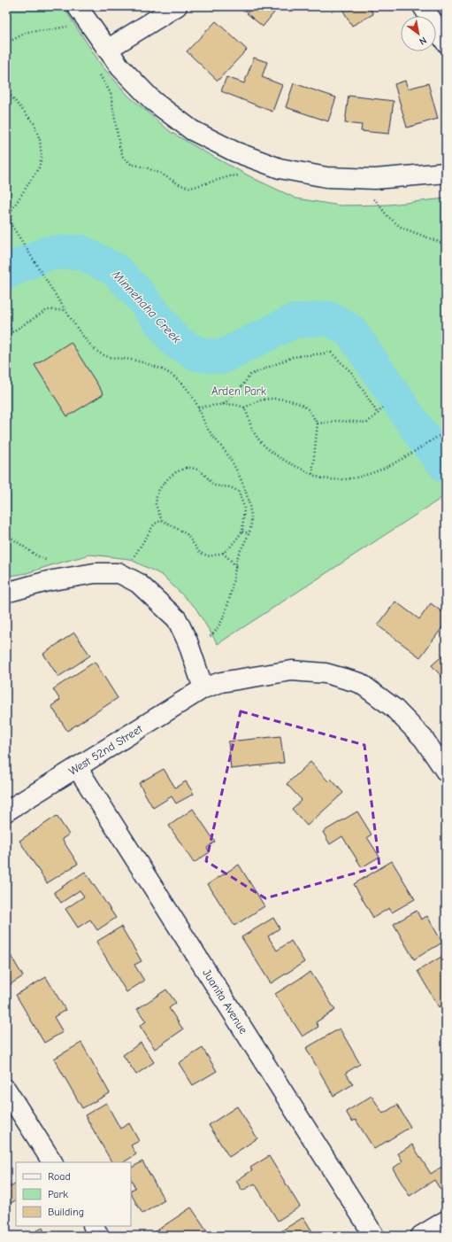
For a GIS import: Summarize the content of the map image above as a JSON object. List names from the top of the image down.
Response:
{
  "streets": {
    "street": ["West 52nd Street", "Juanita Avenue"]
  },
  "crossings": [
    ["West 52nd Street", "Juanita Avenue"]
  ],
  "water": ["Minnehaha Creek"],
  "parks": ["Arden Park"],
  "legend": ["Road", "Park", "Building"],
  "north": "bottom right"
}
